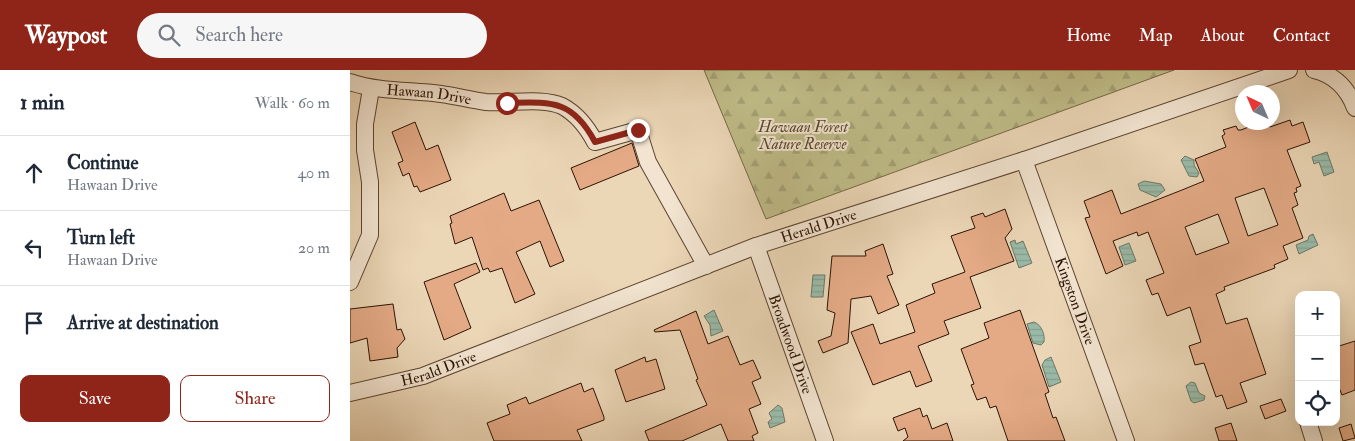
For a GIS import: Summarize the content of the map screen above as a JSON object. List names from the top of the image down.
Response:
{
  "streets": {
    "street": [
      "Hawaan Drive",
      "Herald Drive",
      "Kingston Drive",
      "Broadwood Drive"
    ]
  },
  "crossings": [
    ["Hawaan Drive", "Herald Drive"],
    ["Herald Drive", "Kingston Drive"],
    ["Herald Drive", "Broadwood Drive"]
  ],
  "parks": ["Hawaan Forest Nature Reserve"],
  "north": "top left",
  "page": {
    "header": "Waypost",
    "search": "Search here",
    "nav": [
      "Home",
      "Map",
      "About",
      "Contact"
    ],
    "heading": ["1 min", "Walk · 60 m"],
    "list": [
      ["Continue", "Hawaan Drive", "40 m"],
      ["Turn left", "Hawaan Drive", "20 m"],
      "Arrive at destination"
    ],
    "map_buttons": ["+", "−"],
    "buttons": ["Save", "Share"]
  }
}
